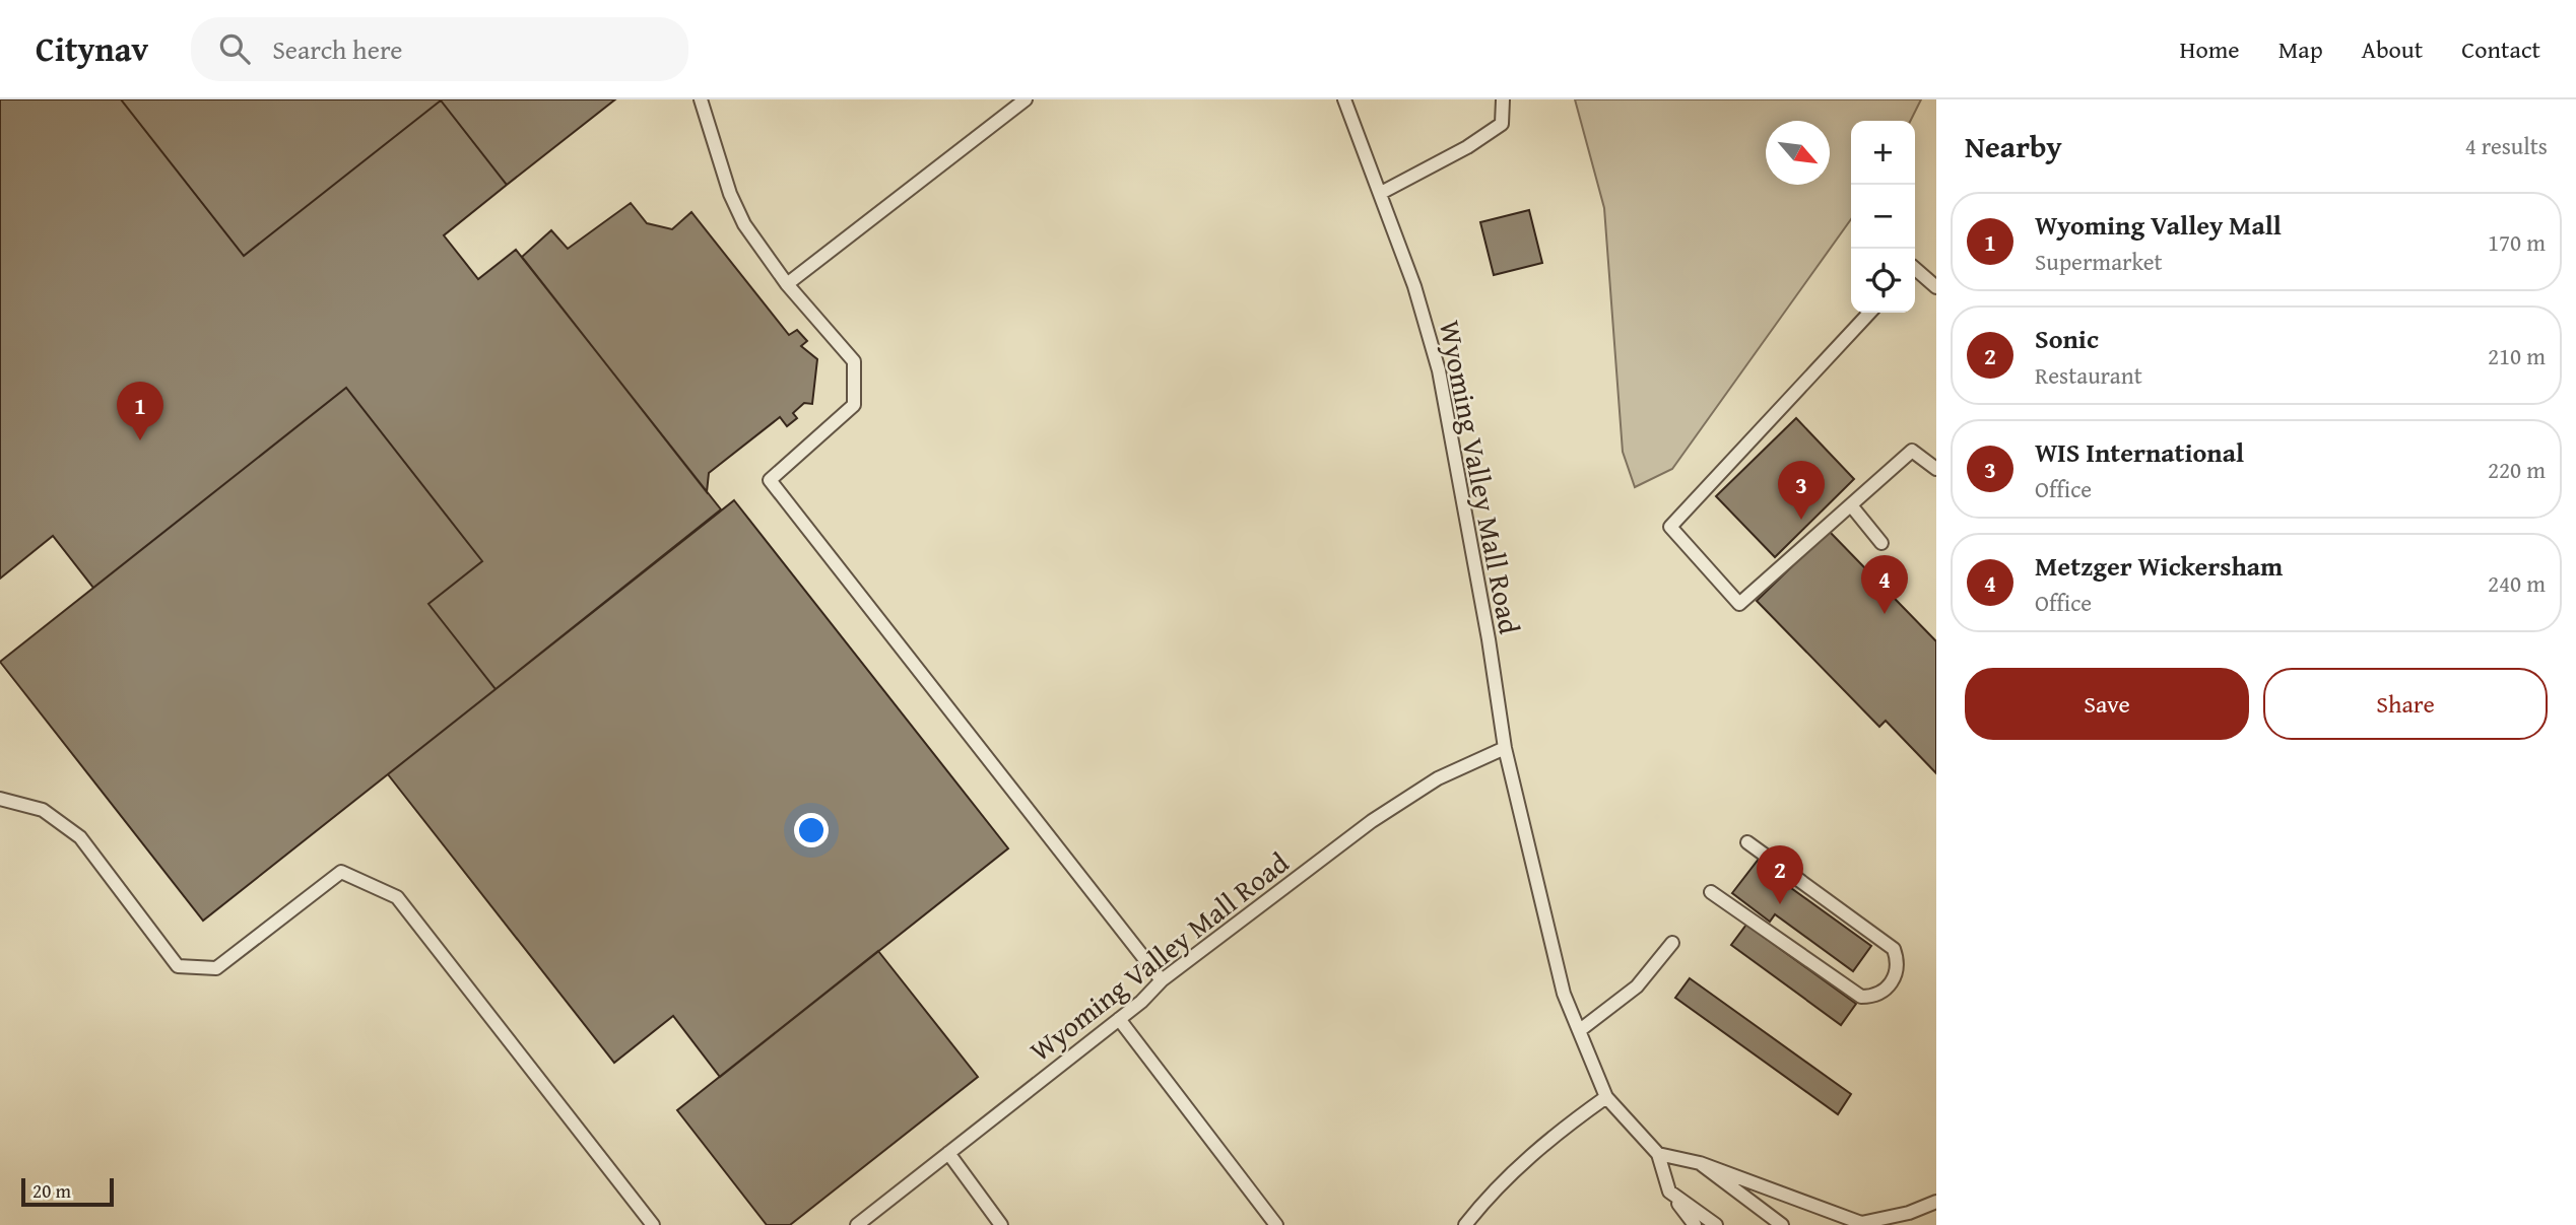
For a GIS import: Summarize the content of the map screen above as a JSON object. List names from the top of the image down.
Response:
{
  "streets": {
    "lane": ["Wyoming Valley Mall Road"]
  },
  "scale_bar": "20 m",
  "north": "bottom right",
  "page": {
    "header": "Citynav",
    "search": "Search here",
    "nav": [
      "Home",
      "Map",
      "About",
      "Contact"
    ],
    "heading": ["Nearby", "4 results"],
    "map_buttons": ["+", "−"],
    "list": [
      {
        "mark": "1",
        "name": "Wyoming Valley Mall",
        "note": "Supermarket",
        "value": "170 m"
      },
      {
        "mark": "2",
        "name": "Sonic",
        "note": "Restaurant",
        "value": "210 m"
      },
      {
        "mark": "3",
        "name": "WIS International",
        "note": "Office",
        "value": "220 m"
      },
      {
        "mark": "4",
        "name": "Metzger Wickersham",
        "note": "Office",
        "value": "240 m"
      }
    ],
    "pins": [
      "1",
      "3",
      "4",
      "2"
    ],
    "buttons": ["Save", "Share"],
    "scale": "20 m"
  }
}
